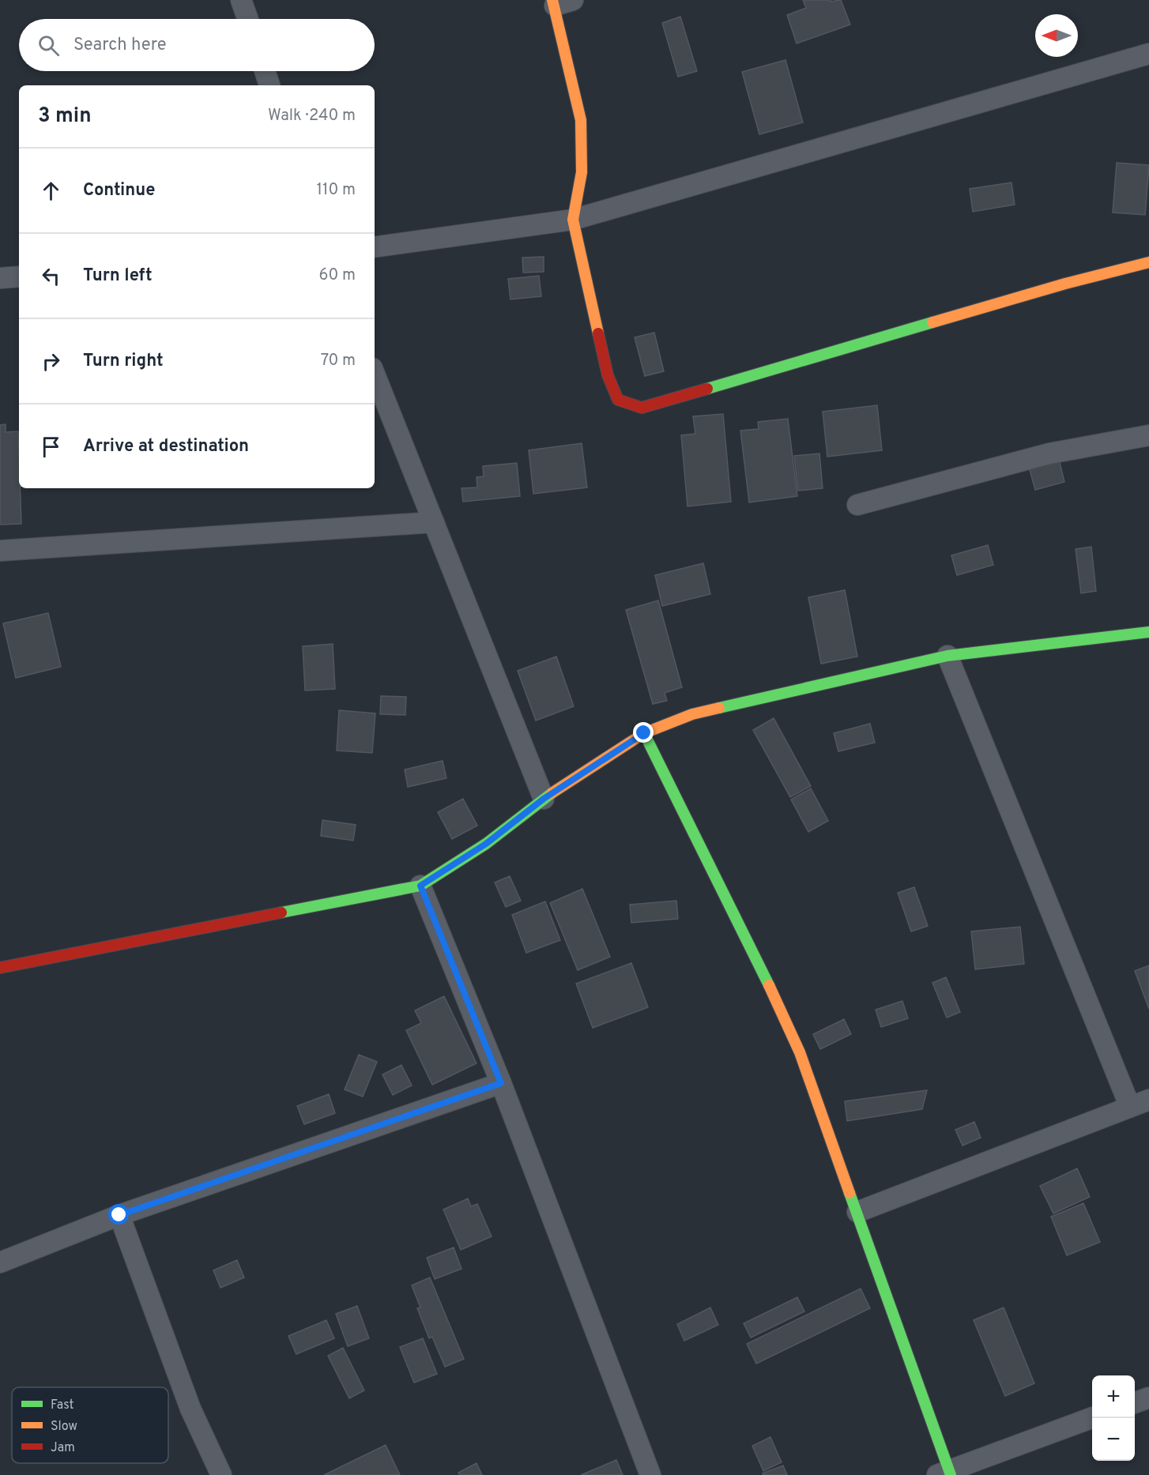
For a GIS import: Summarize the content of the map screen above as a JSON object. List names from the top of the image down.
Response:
{
  "legend": ["Fast", "Slow", "Jam"],
  "north": "left",
  "page": {
    "search": "Search here",
    "heading": ["3 min", "Walk · 240 m"],
    "list": [
      ["Continue", "110 m"],
      ["Turn left", "60 m"],
      ["Turn right", "70 m"],
      "Arrive at destination"
    ],
    "map_buttons": ["+", "−"]
  }
}
